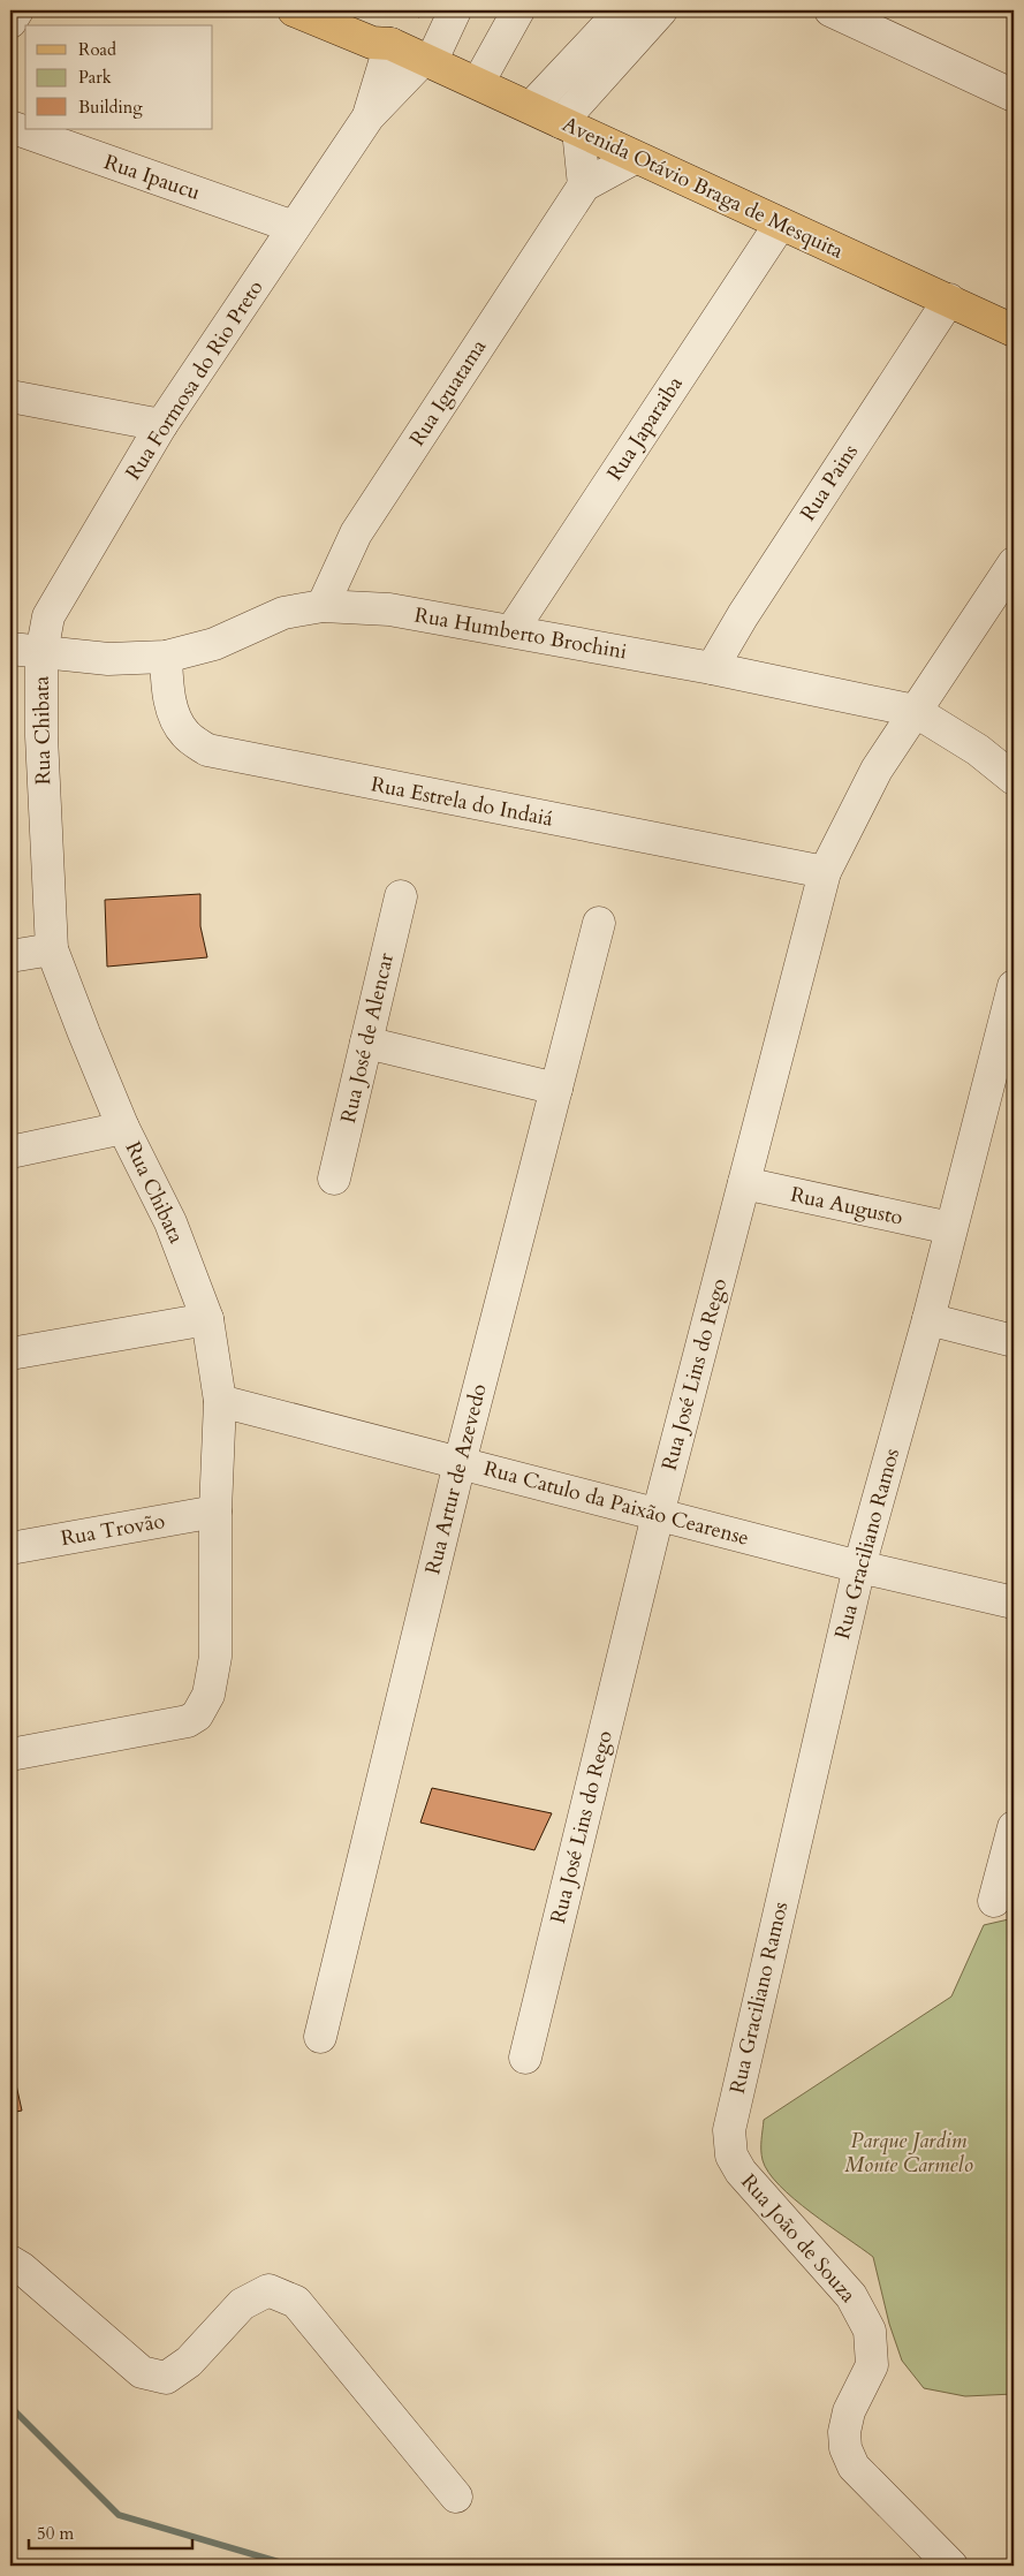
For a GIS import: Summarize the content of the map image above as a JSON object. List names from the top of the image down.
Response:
{
  "streets": {
    "main road": ["Avenida Otávio Braga de Mesquita"],
    "street": [
      "Rua Ipaucu",
      "Rua Formosa do Rio Preto",
      "Rua Iguatama",
      "Rua Japaraiba",
      "Rua Pains",
      "Rua Humberto Brochini",
      "Rua Chibata",
      "Rua Estrela do Indaiá",
      "Rua José de Alencar",
      "Rua Augusto",
      "Rua José Lins do Rego",
      "Rua Artur de Azevedo",
      "Rua Catulo da Paixão Cearense",
      "Rua Trovão",
      "Rua Graciliano Ramos",
      "Rua João de Souza"
    ]
  },
  "crossings": [
    ["Rua Ipaucu", "Rua Formosa do Rio Preto"],
    ["Avenida Otávio Braga de Mesquita", "Rua Formosa do Rio Preto"],
    ["Avenida Otávio Braga de Mesquita", "Rua Iguatama"],
    ["Avenida Otávio Braga de Mesquita", "Rua Japaraiba"],
    ["Avenida Otávio Braga de Mesquita", "Rua Pains"],
    ["Rua Formosa do Rio Preto", "Rua Humberto Brochini"],
    ["Rua Formosa do Rio Preto", "Rua Chibata"],
    ["Rua Iguatama", "Rua Humberto Brochini"],
    ["Rua Japaraiba", "Rua Humberto Brochini"],
    ["Rua Pains", "Rua Humberto Brochini"],
    ["Rua Humberto Brochini", "Rua Chibata"],
    ["Rua Humberto Brochini", "Rua Estrela do Indaiá"],
    ["Rua Humberto Brochini", "Rua José Lins do Rego"],
    ["Rua Chibata", "Rua Catulo da Paixão Cearense"],
    ["Rua Chibata", "Rua Trovão"],
    ["Rua Estrela do Indaiá", "Rua José Lins do Rego"],
    ["Rua Augusto", "Rua José Lins do Rego"],
    ["Rua Augusto", "Rua Graciliano Ramos"],
    ["Rua José Lins do Rego", "Rua Catulo da Paixão Cearense"],
    ["Rua Artur de Azevedo", "Rua Catulo da Paixão Cearense"],
    ["Rua Catulo da Paixão Cearense", "Rua Graciliano Ramos"],
    ["Rua Graciliano Ramos", "Rua João de Souza"]
  ],
  "parks": ["Parque Jardim Monte Carmelo"],
  "legend": ["Road", "Park", "Building"],
  "scale_bar": "50 m"
}
